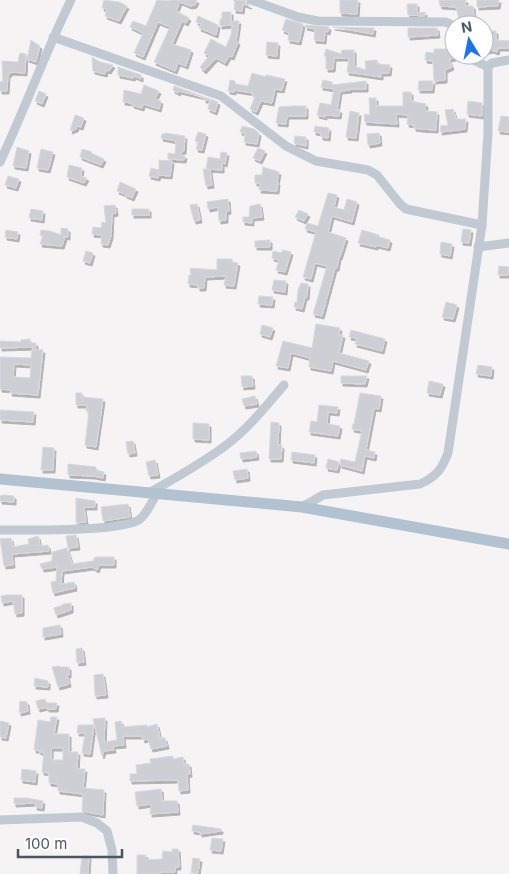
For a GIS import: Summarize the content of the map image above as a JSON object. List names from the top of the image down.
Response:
{
  "scale_bar": "100 m",
  "north": "top"
}
